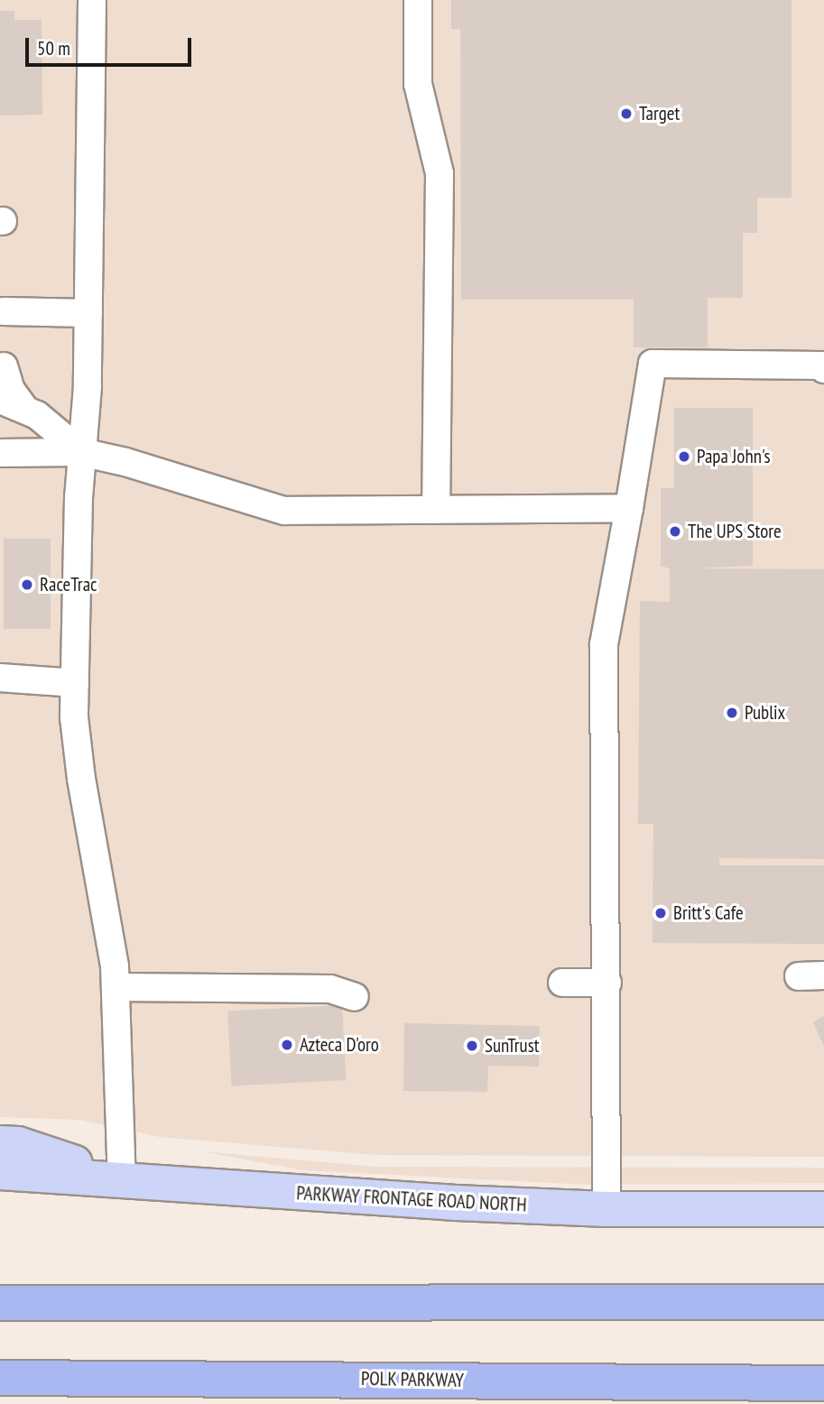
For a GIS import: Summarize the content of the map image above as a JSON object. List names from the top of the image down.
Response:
{
  "streets": {
    "highway": ["POLK PARKWAY"],
    "main road": ["PARKWAY FRONTAGE ROAD NORTH"]
  },
  "places": [
    "Target",
    "Papa John's",
    "The UPS Store",
    "RaceTrac",
    "Publix",
    "Britt's Cafe",
    "Azteca D'oro",
    "SunTrust"
  ],
  "scale_bar": "50 m"
}
